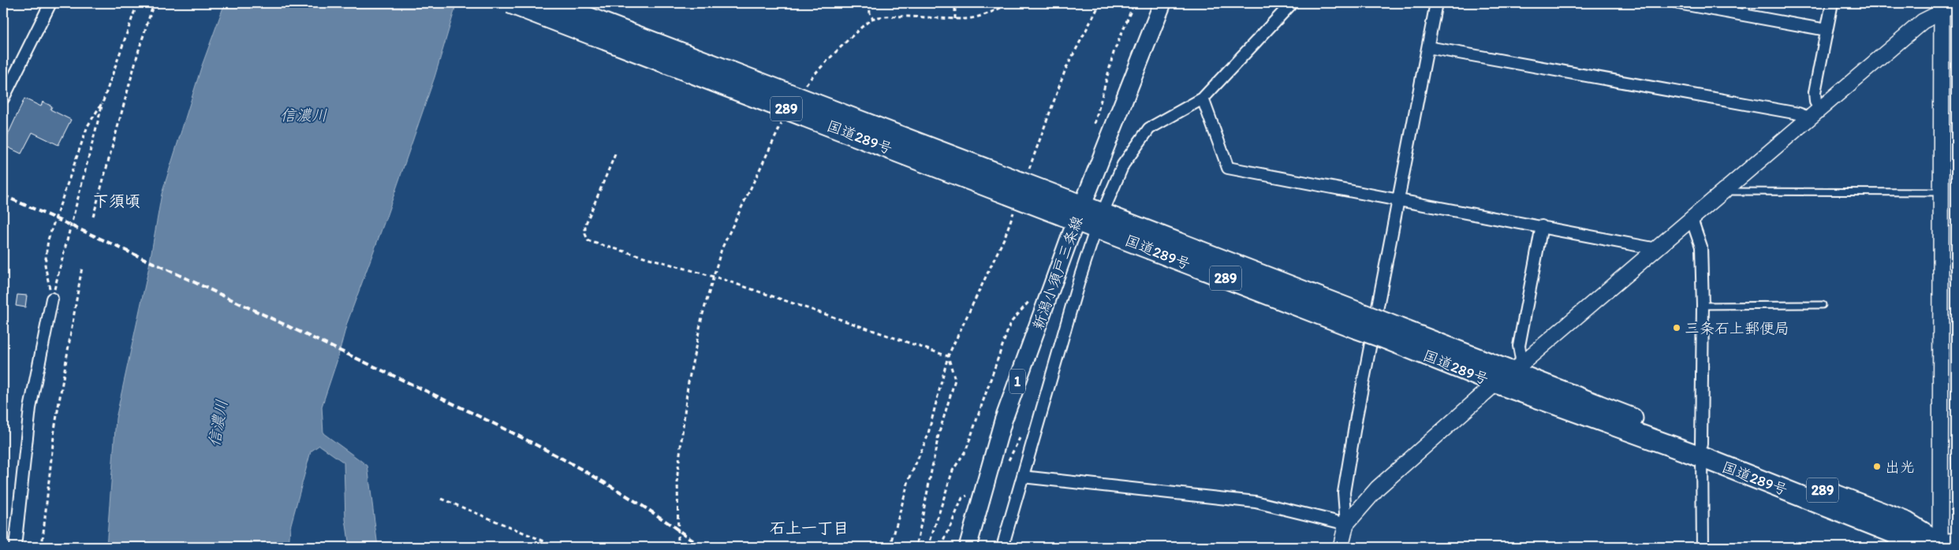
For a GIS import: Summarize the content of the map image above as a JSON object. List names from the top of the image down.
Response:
{
  "streets": {
    "highway": ["289", "国道289号"],
    "main road": ["新潟小須戸三条線", "1"]
  },
  "crossings": [
    ["国道289号", "新潟小須戸三条線"]
  ],
  "districts": ["下須頃", "石上一丁目"],
  "water": ["信濃川"],
  "places": ["三条石上郵便局", "出光"]
}
